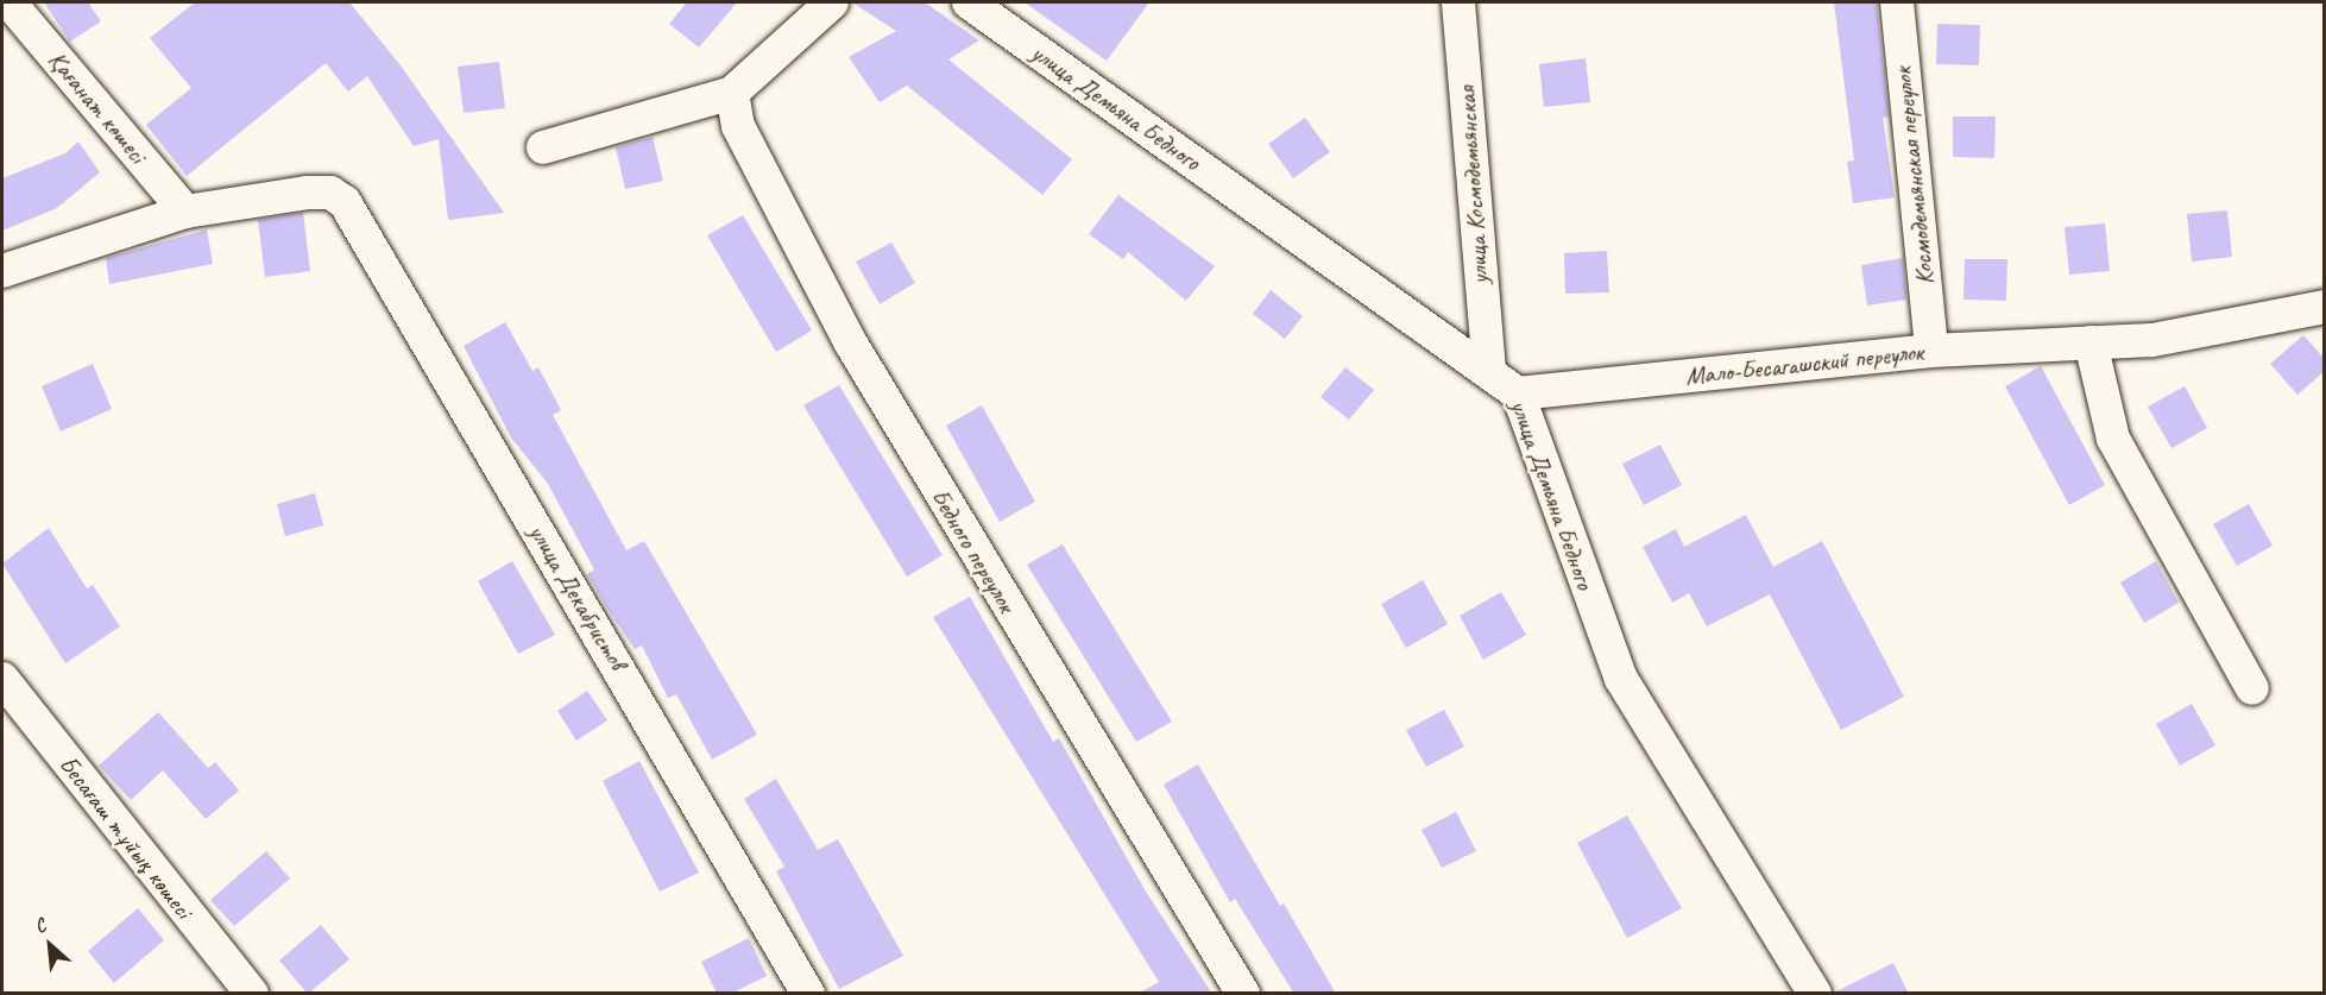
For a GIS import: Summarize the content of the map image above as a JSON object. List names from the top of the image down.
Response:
{
  "streets": {
    "street": [
      "Қағанат көшесі",
      "улица Демьяна Бедного",
      "Космодемьянская переулок",
      "улица Космодемьянская",
      "Мало-Бесагашский переулок",
      "Бедного переулок",
      "улица Декабристов",
      "Бесағаш тұйық көшесі"
    ]
  },
  "crossings": [
    ["Қағанат көшесі", "улица Декабристов"],
    ["улица Демьяна Бедного", "улица Космодемьянская"],
    ["улица Демьяна Бедного", "Мало-Бесагашский переулок"],
    ["Космодемьянская переулок", "Мало-Бесагашский переулок"]
  ],
  "north": "top left"
}
